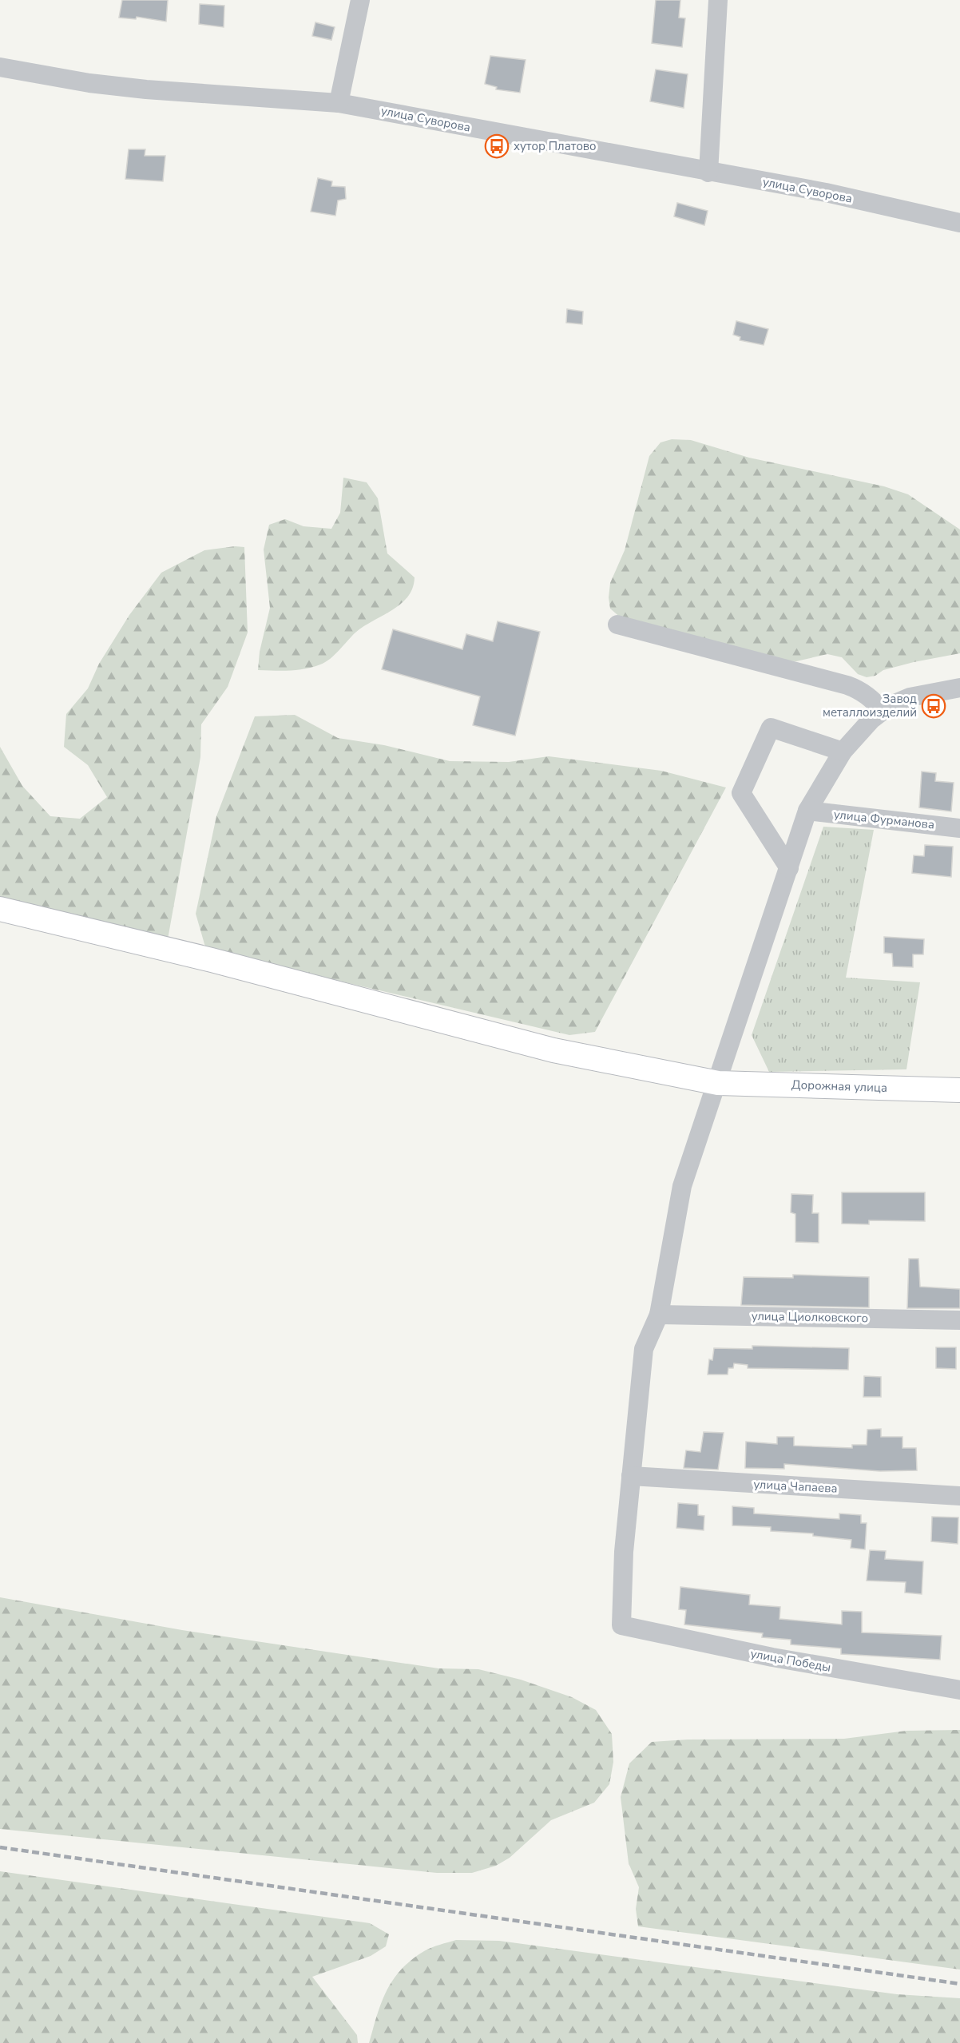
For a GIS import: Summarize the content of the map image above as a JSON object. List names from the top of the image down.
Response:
{
  "streets": {
    "main road": ["Дорожная улица"],
    "street": [
      "улица Суворова",
      "улица Фурманова",
      "улица Циолковского",
      "улица Чапаева",
      "улица Победы"
    ]
  },
  "crossings": [
    ["улица Чапаева", "улица Победы"]
  ],
  "places": {
    "bus stop": ["хутор Платово", "Завод металлоизделий"]
  }
}
